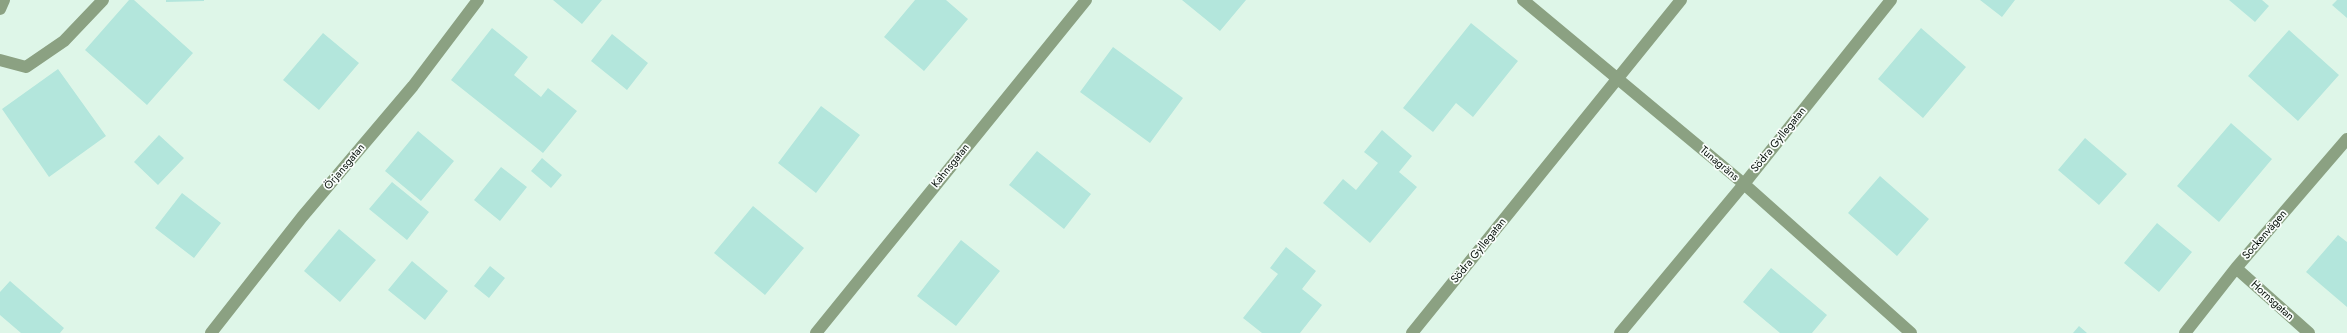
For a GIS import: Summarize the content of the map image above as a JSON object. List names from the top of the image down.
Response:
{
  "streets": {
    "street": [
      "Södra Gyllegatan",
      "Tunagräns",
      "Kahnsgatan",
      "Örjansgatan",
      "Sockenvägen",
      "Hornsgatan"
    ]
  },
  "crossings": [
    ["Södra Gyllegatan", "Tunagräns"],
    ["Sockenvägen", "Hornsgatan"]
  ]
}
